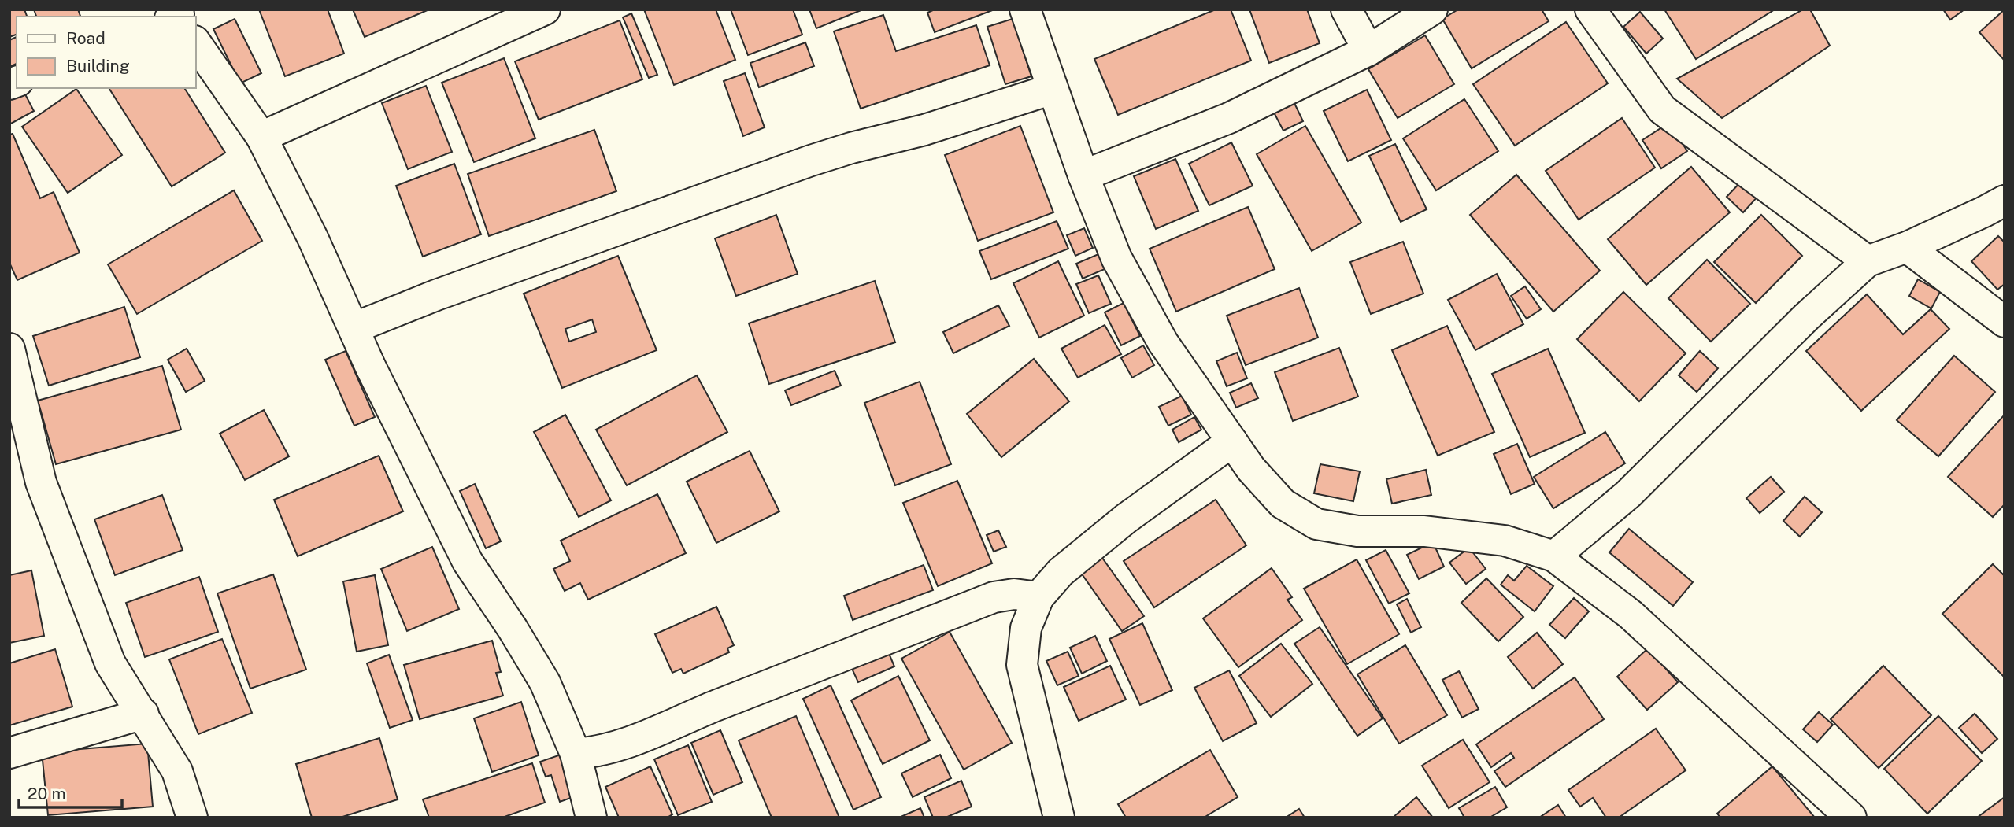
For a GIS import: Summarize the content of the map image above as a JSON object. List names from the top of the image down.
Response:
{
  "legend": ["Road", "Building"],
  "scale_bar": "20 m"
}
